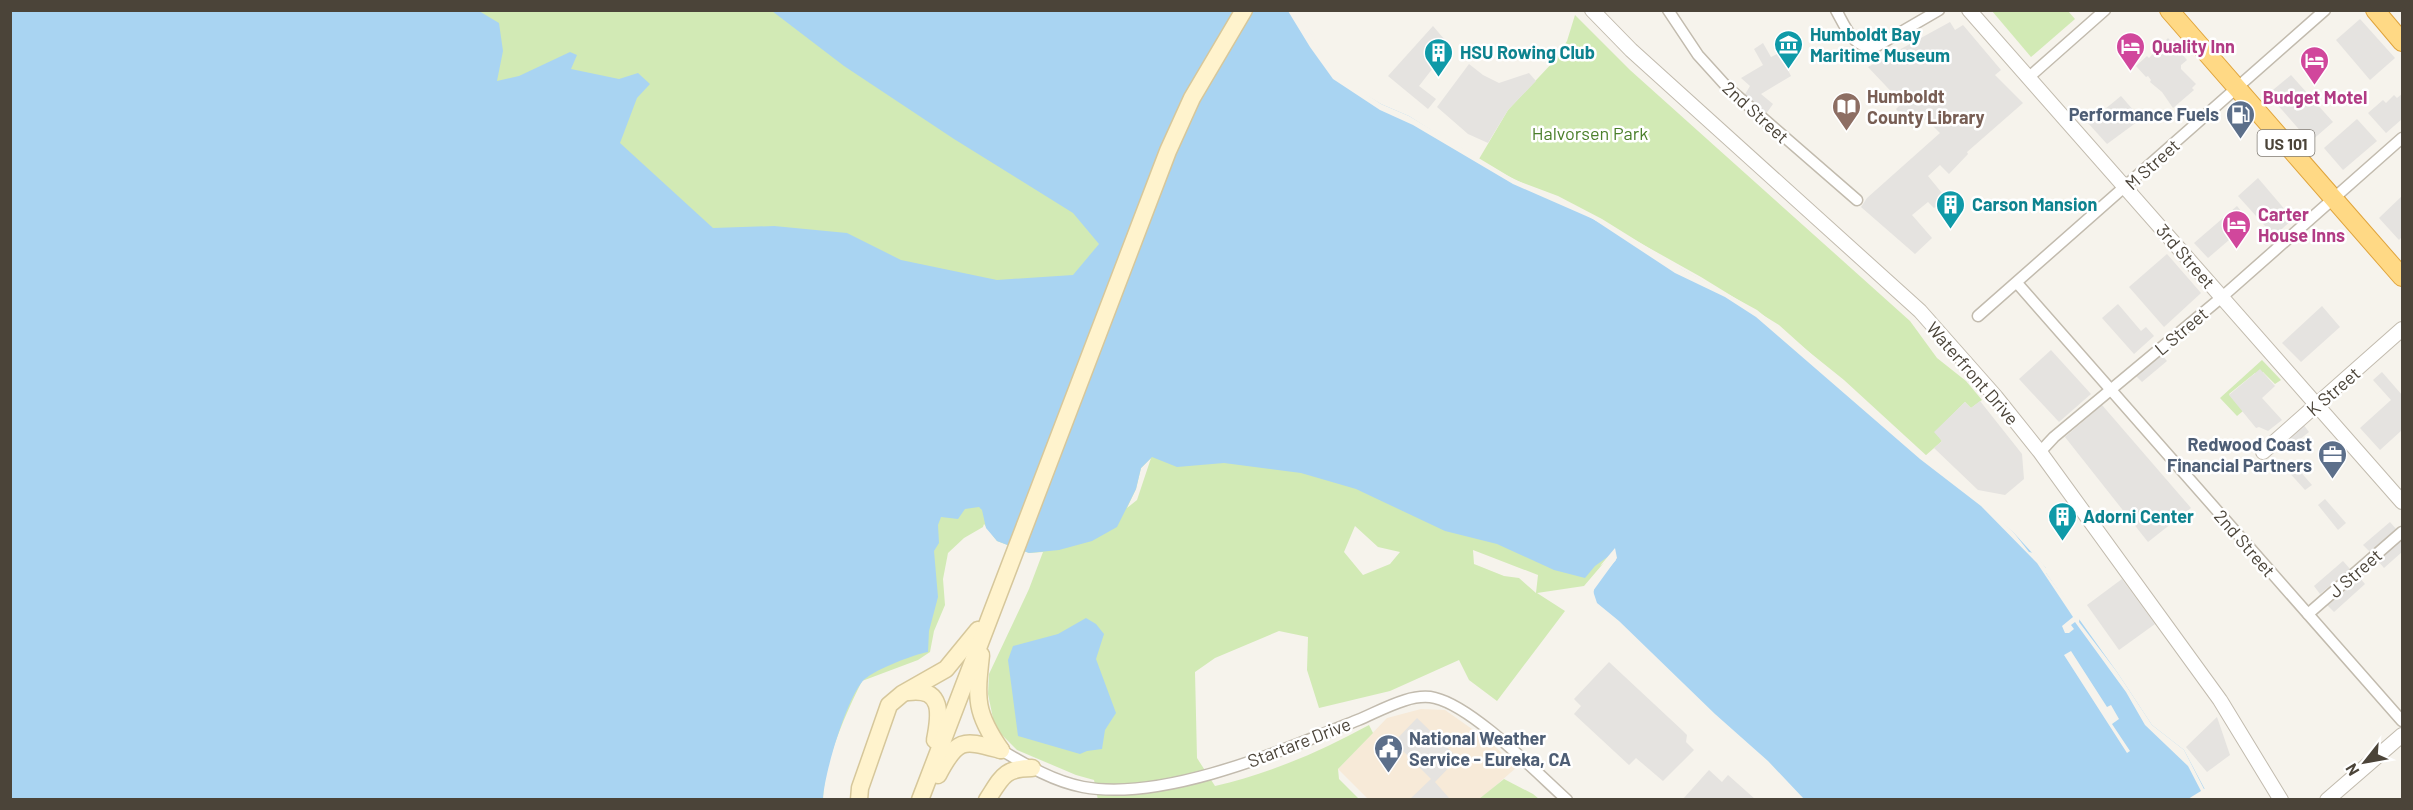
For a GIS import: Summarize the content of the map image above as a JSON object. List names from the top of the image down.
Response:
{
  "streets": {
    "highway": ["US 101"],
    "street": [
      "2nd Street",
      "M Street",
      "3rd Street",
      "L Street",
      "Waterfront Drive",
      "K Street",
      "J Street",
      "Startare Drive"
    ]
  },
  "crossings": [
    ["2nd Street", "M Street"],
    ["2nd Street", "L Street"],
    ["2nd Street", "J Street"],
    ["US 101", "M Street"],
    ["US 101", "L Street"],
    ["M Street", "3rd Street"],
    ["3rd Street", "L Street"],
    ["3rd Street", "K Street"],
    ["L Street", "Waterfront Drive"]
  ],
  "parks": ["Halvorsen Park"],
  "places": {
    "museum": ["Humboldt Bay Maritime Museum"],
    "hotel": ["Quality Inn", "Budget Motel", "Carter House Inns"],
    "building": ["HSU Rowing Club", "Carson Mansion", "Adorni Center"],
    "library": ["Humboldt County Library"],
    "fuel station": ["Performance Fuels"],
    "office": ["Redwood Coast Financial Partners"],
    "public building": ["National Weather Service - Eureka, CA"]
  },
  "north": "bottom left"
}
